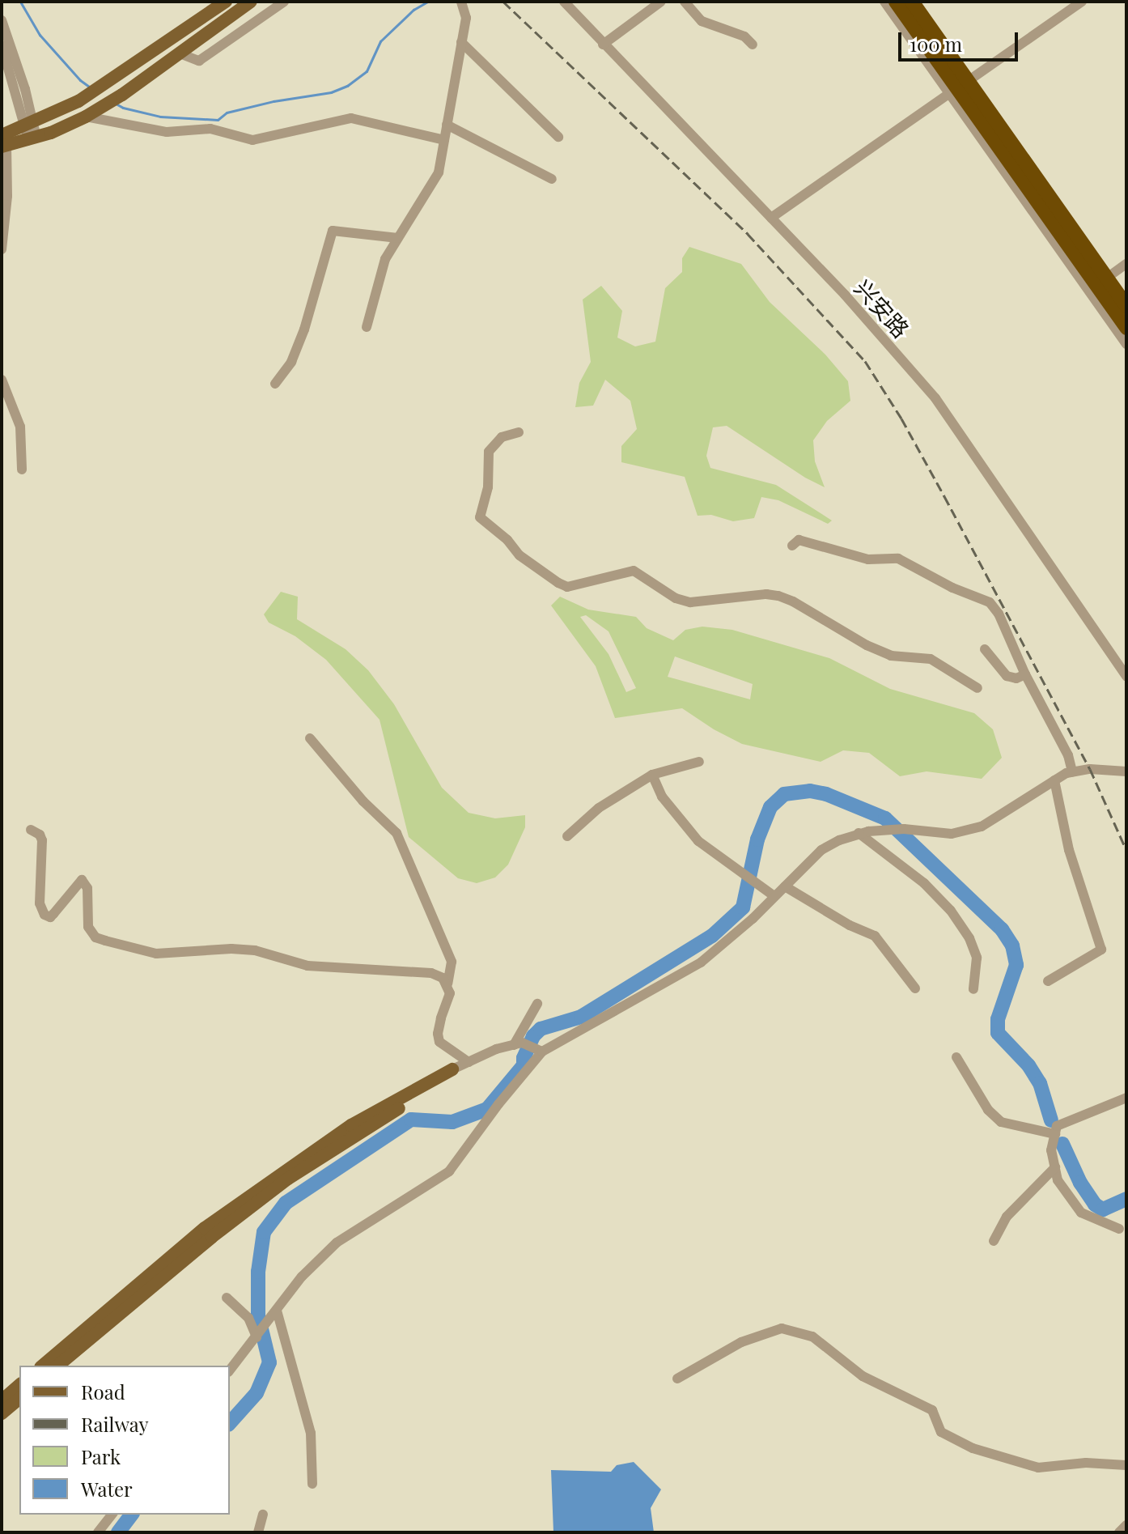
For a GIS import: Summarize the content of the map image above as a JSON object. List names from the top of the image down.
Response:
{
  "streets": {
    "street": ["兴安路"]
  },
  "legend": [
    "Road",
    "Railway",
    "Park",
    "Water"
  ],
  "scale_bar": "100 m"
}
